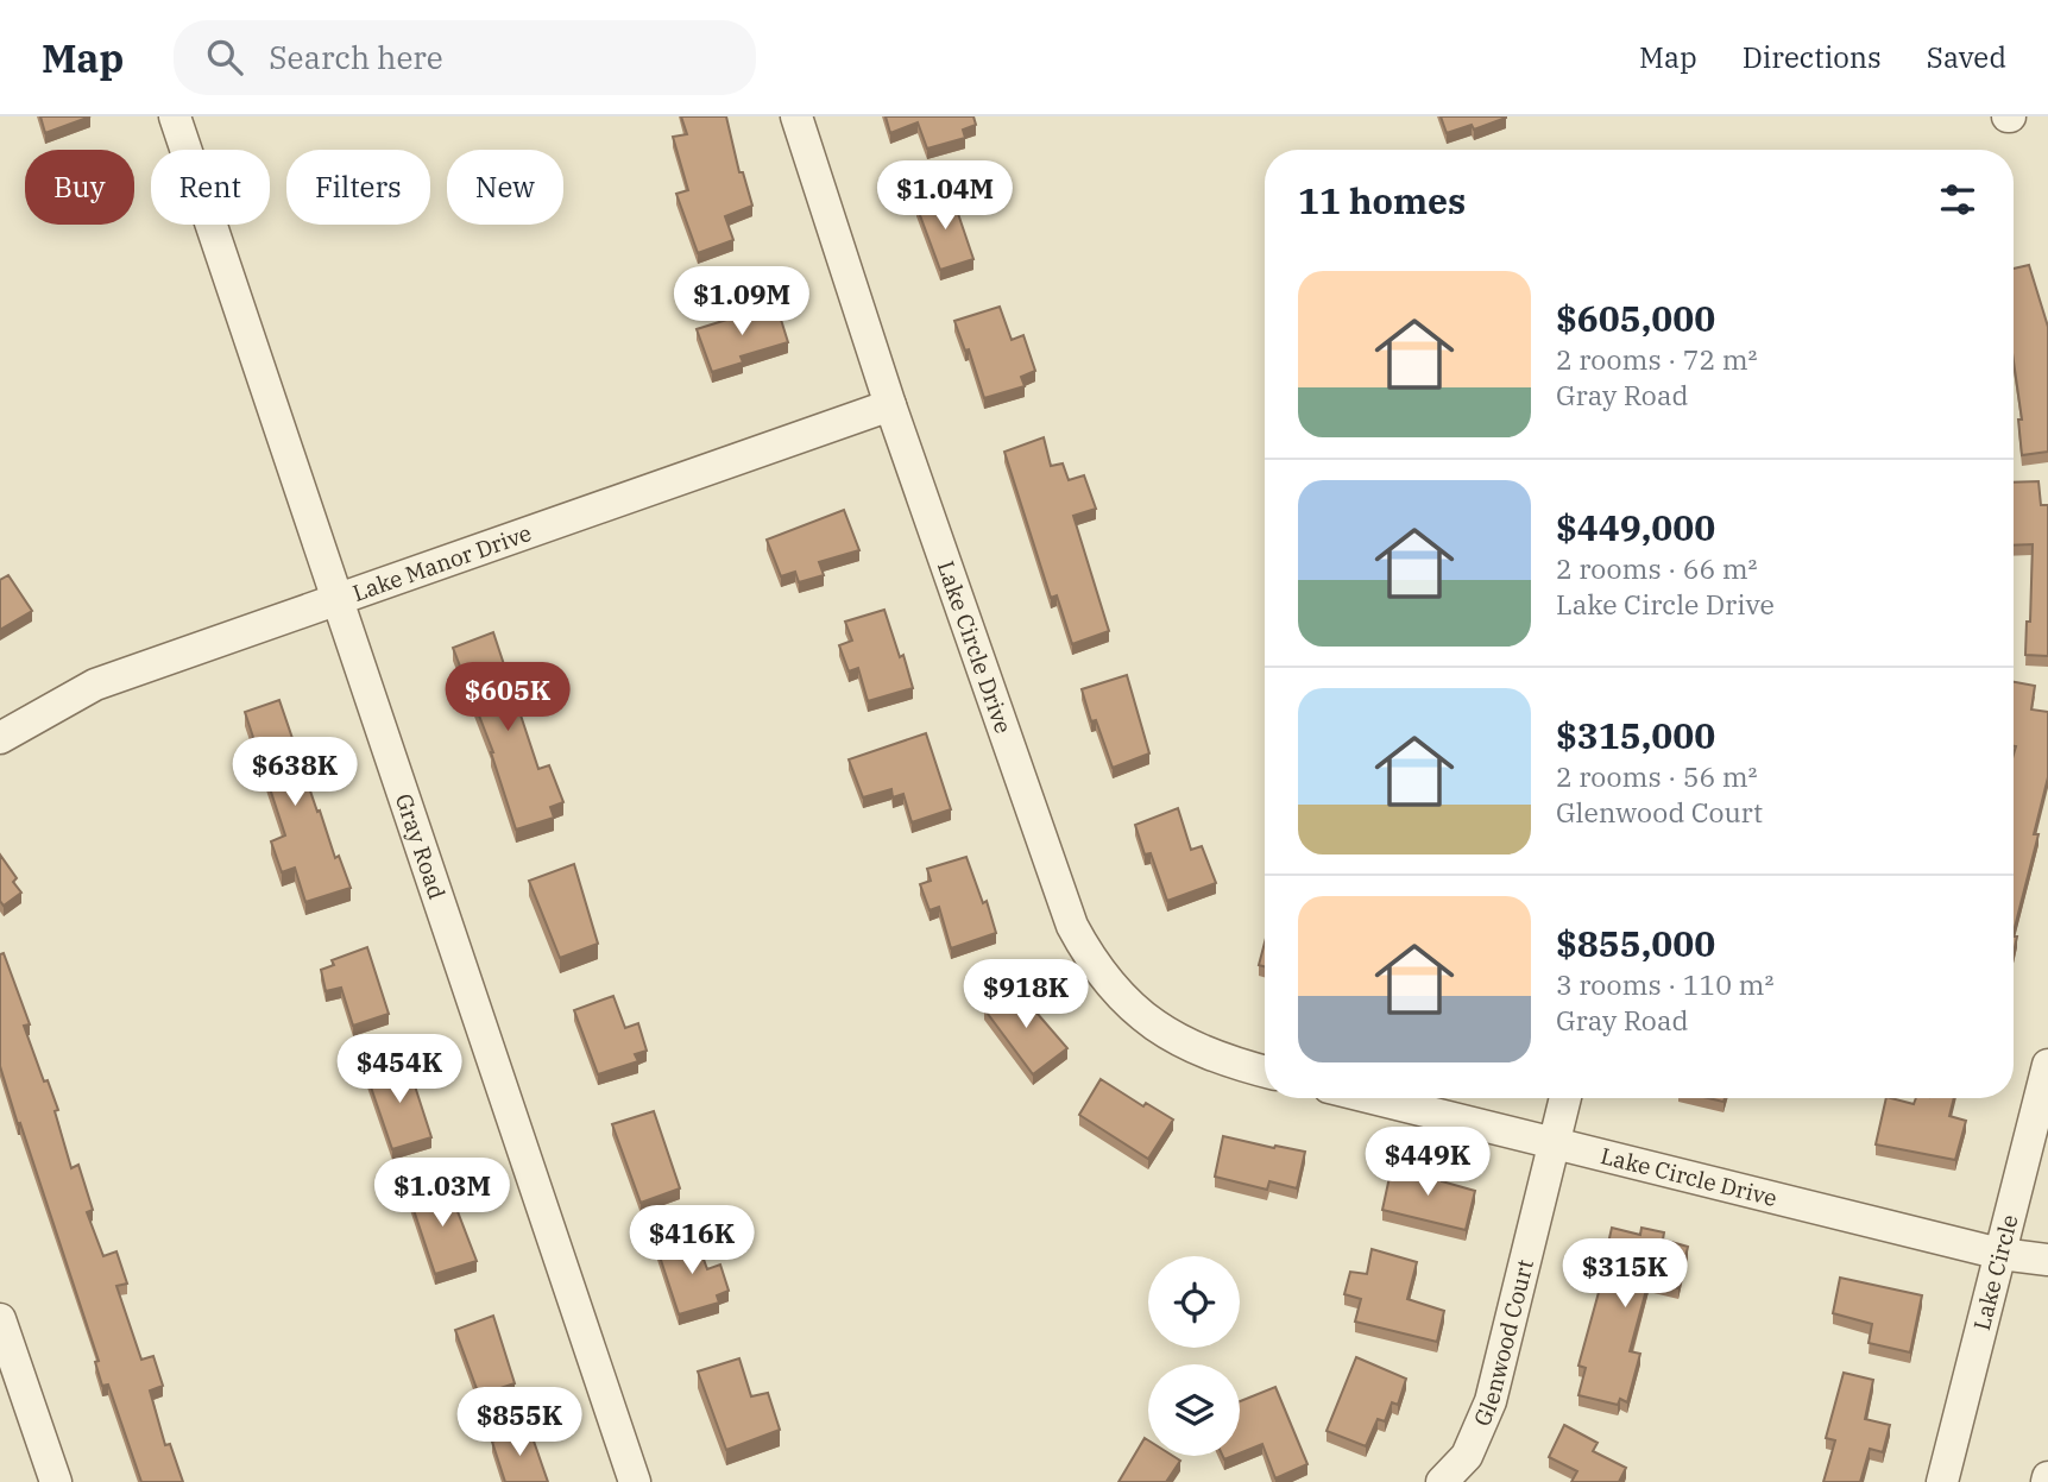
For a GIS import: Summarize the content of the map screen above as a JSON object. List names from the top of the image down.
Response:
{
  "streets": {
    "street": [
      "Lake Manor Drive",
      "Lake Circle Drive",
      "Gray Road",
      "Lake Circle",
      "Glenwood Court"
    ]
  },
  "crossings": [
    ["Lake Manor Drive", "Lake Circle Drive"],
    ["Lake Manor Drive", "Gray Road"],
    ["Lake Circle Drive", "Lake Circle"],
    ["Lake Circle Drive", "Glenwood Court"]
  ],
  "page": {
    "header": "Map",
    "search": "Search here",
    "nav": ["Map", "Directions", "Saved"],
    "chip": [
      "Buy",
      "Rent",
      "Filters",
      "New"
    ],
    "heading": "11 homes",
    "price": [
      "$1.04M",
      "$1.09M",
      "$605K",
      "$638K",
      "$918K",
      "$454K",
      "$449K",
      "$1.03M",
      "$416K",
      "$315K",
      "$855K"
    ],
    "list": [
      {
        "name": "$605,000",
        "note": "2 rooms · 72 m² · Gray Road"
      },
      {
        "name": "$449,000",
        "note": "2 rooms · 66 m² · Lake Circle Drive"
      },
      {
        "name": "$315,000",
        "note": "2 rooms · 56 m² · Glenwood Court"
      },
      {
        "name": "$855,000",
        "note": "3 rooms · 110 m² · Gray Road"
      }
    ]
  }
}
